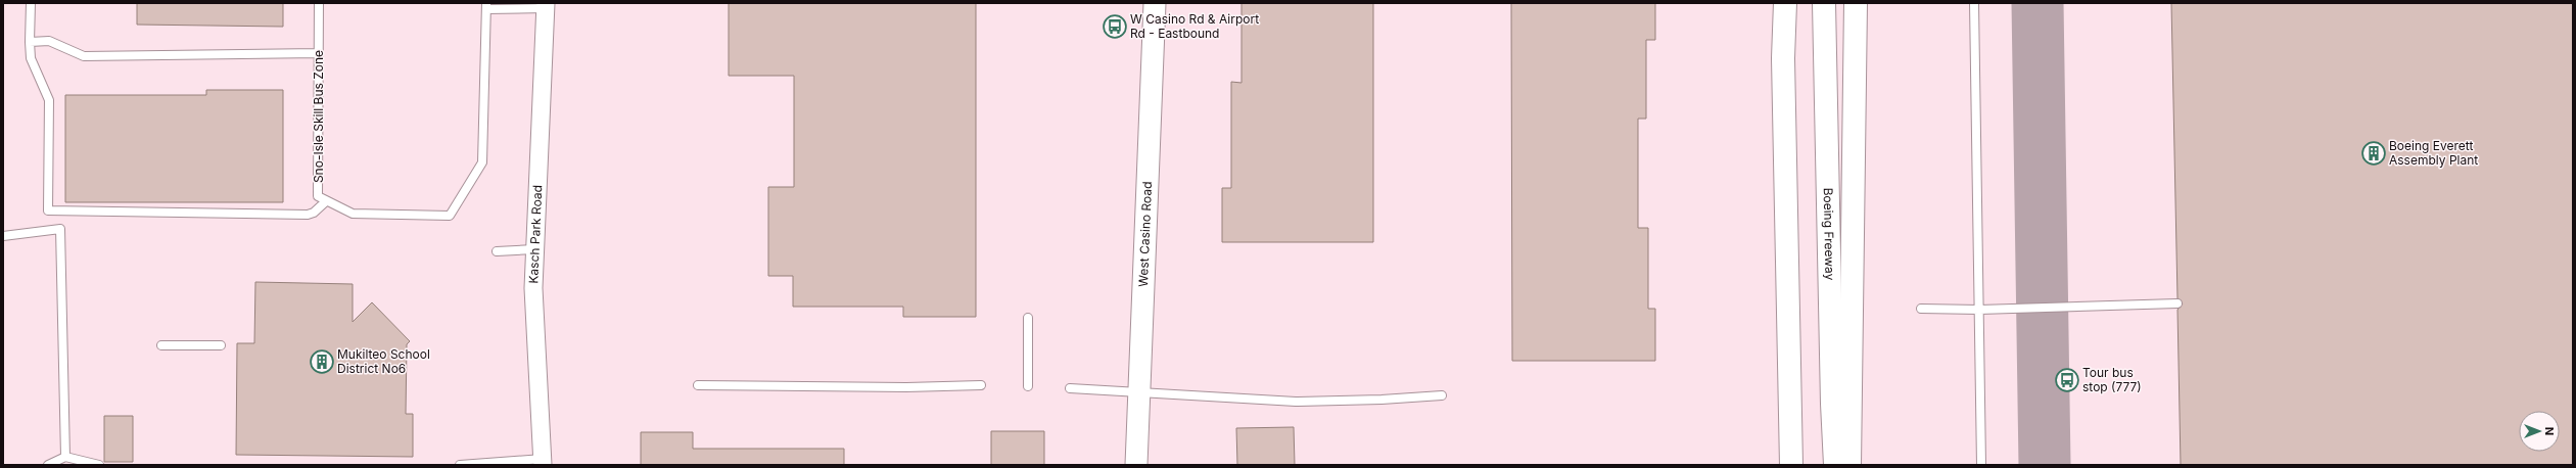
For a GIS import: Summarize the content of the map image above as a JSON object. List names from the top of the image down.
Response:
{
  "streets": {
    "highway": ["Boeing Freeway"],
    "street": ["Kasch Park Road", "West Casino Road"],
    "lane": ["Sno-Isle Skill Bus Zone"]
  },
  "places": {
    "bus stop": ["W Casino Rd & Airport Rd - Eastbound", "Tour bus stop (777)"],
    "building": ["Boeing Everett Assembly Plant", "Mukilteo School District No6"]
  },
  "north": "right"
}
